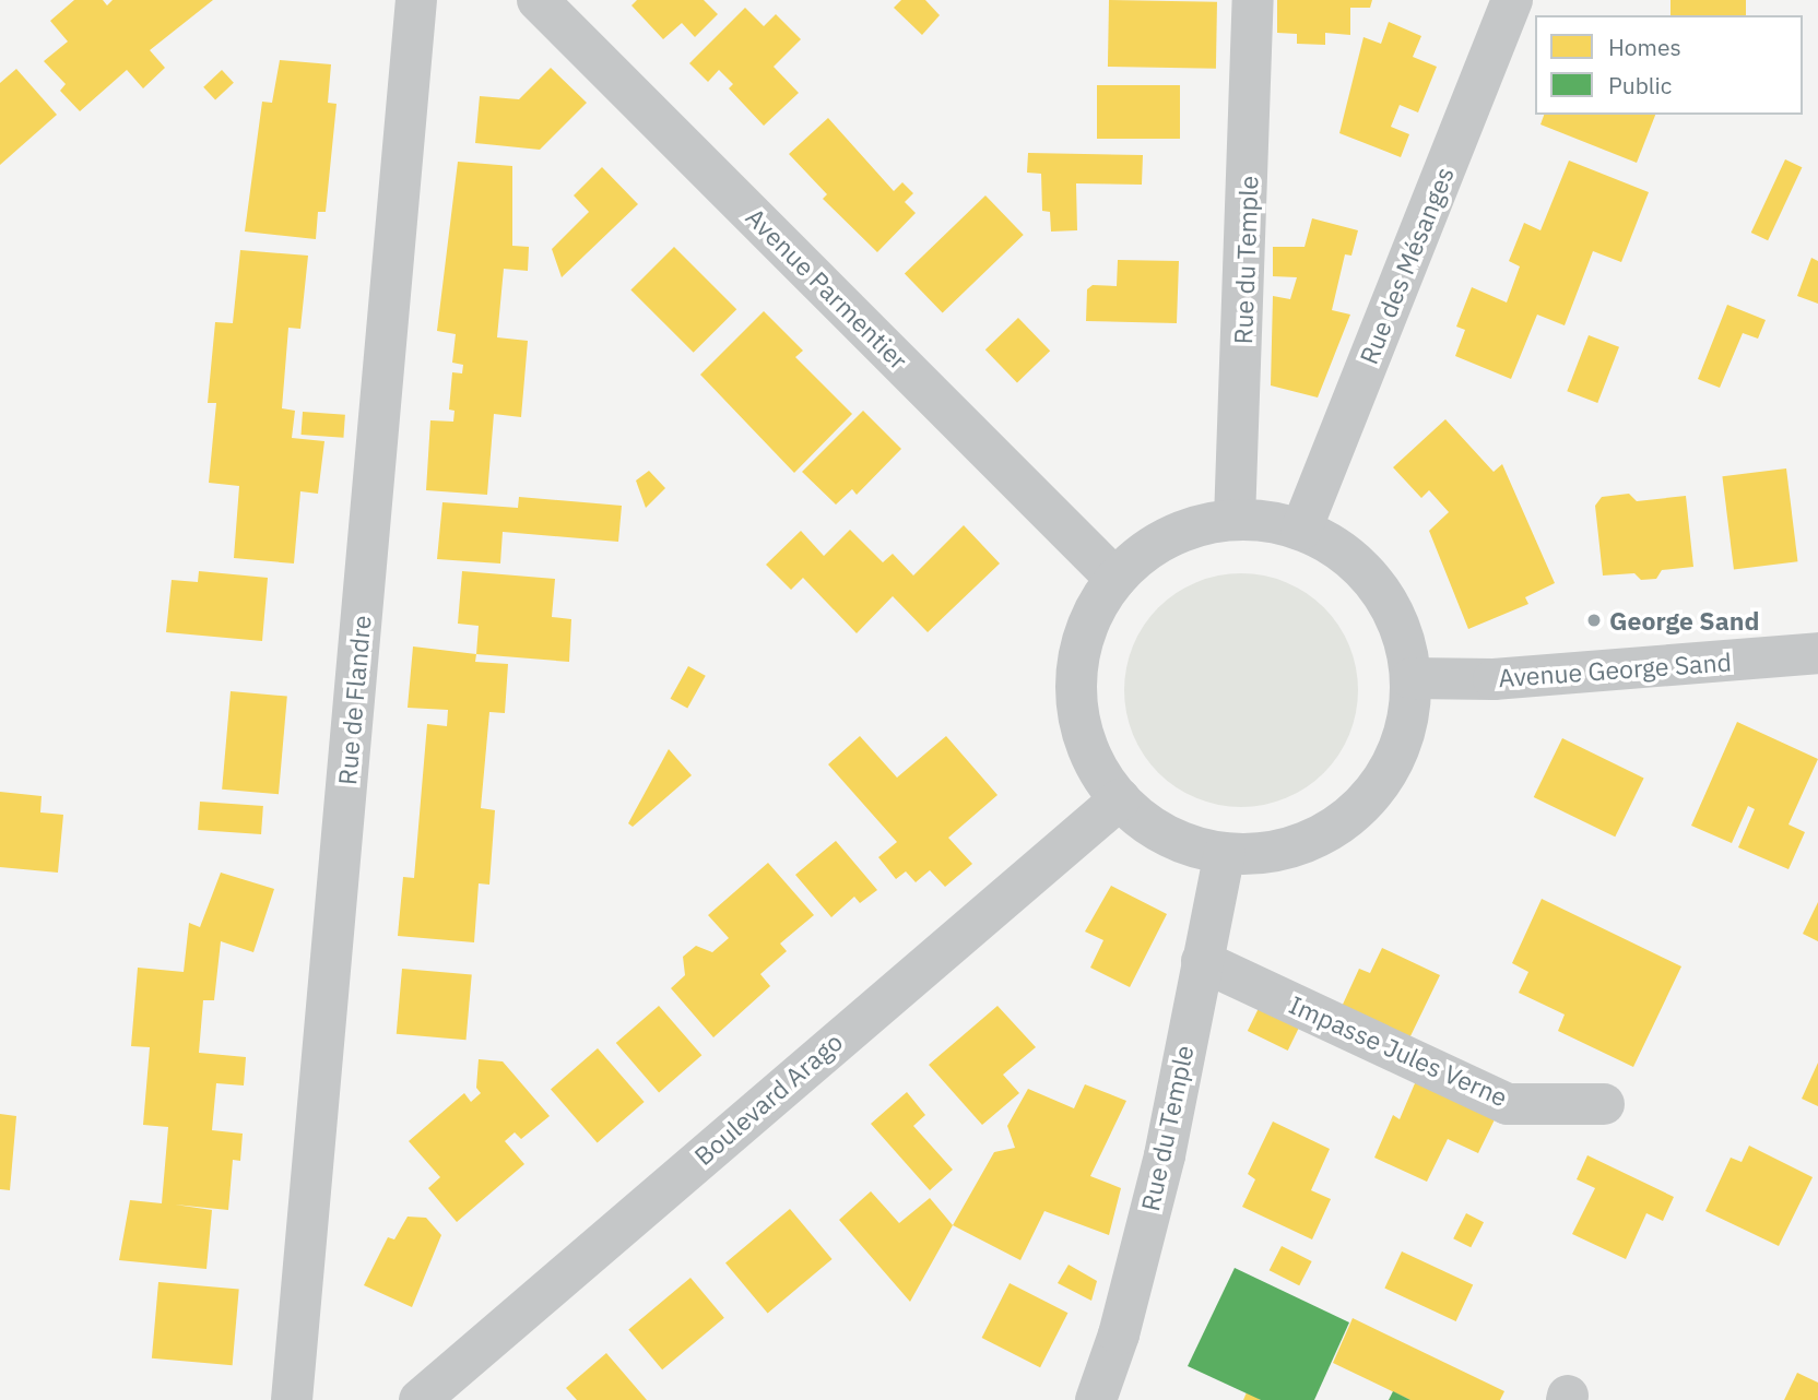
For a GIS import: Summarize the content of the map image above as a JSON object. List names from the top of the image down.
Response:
{
  "streets": {
    "street": [
      "Rue du Temple",
      "Rue des Mésanges",
      "Avenue Parmentier",
      "Avenue George Sand",
      "Rue de Flandre",
      "Impasse Jules Verne",
      "Boulevard Arago"
    ]
  },
  "crossings": [
    ["Rue du Temple", "Impasse Jules Verne"]
  ],
  "places": ["George Sand"],
  "legend": ["Homes", "Public"]
}
